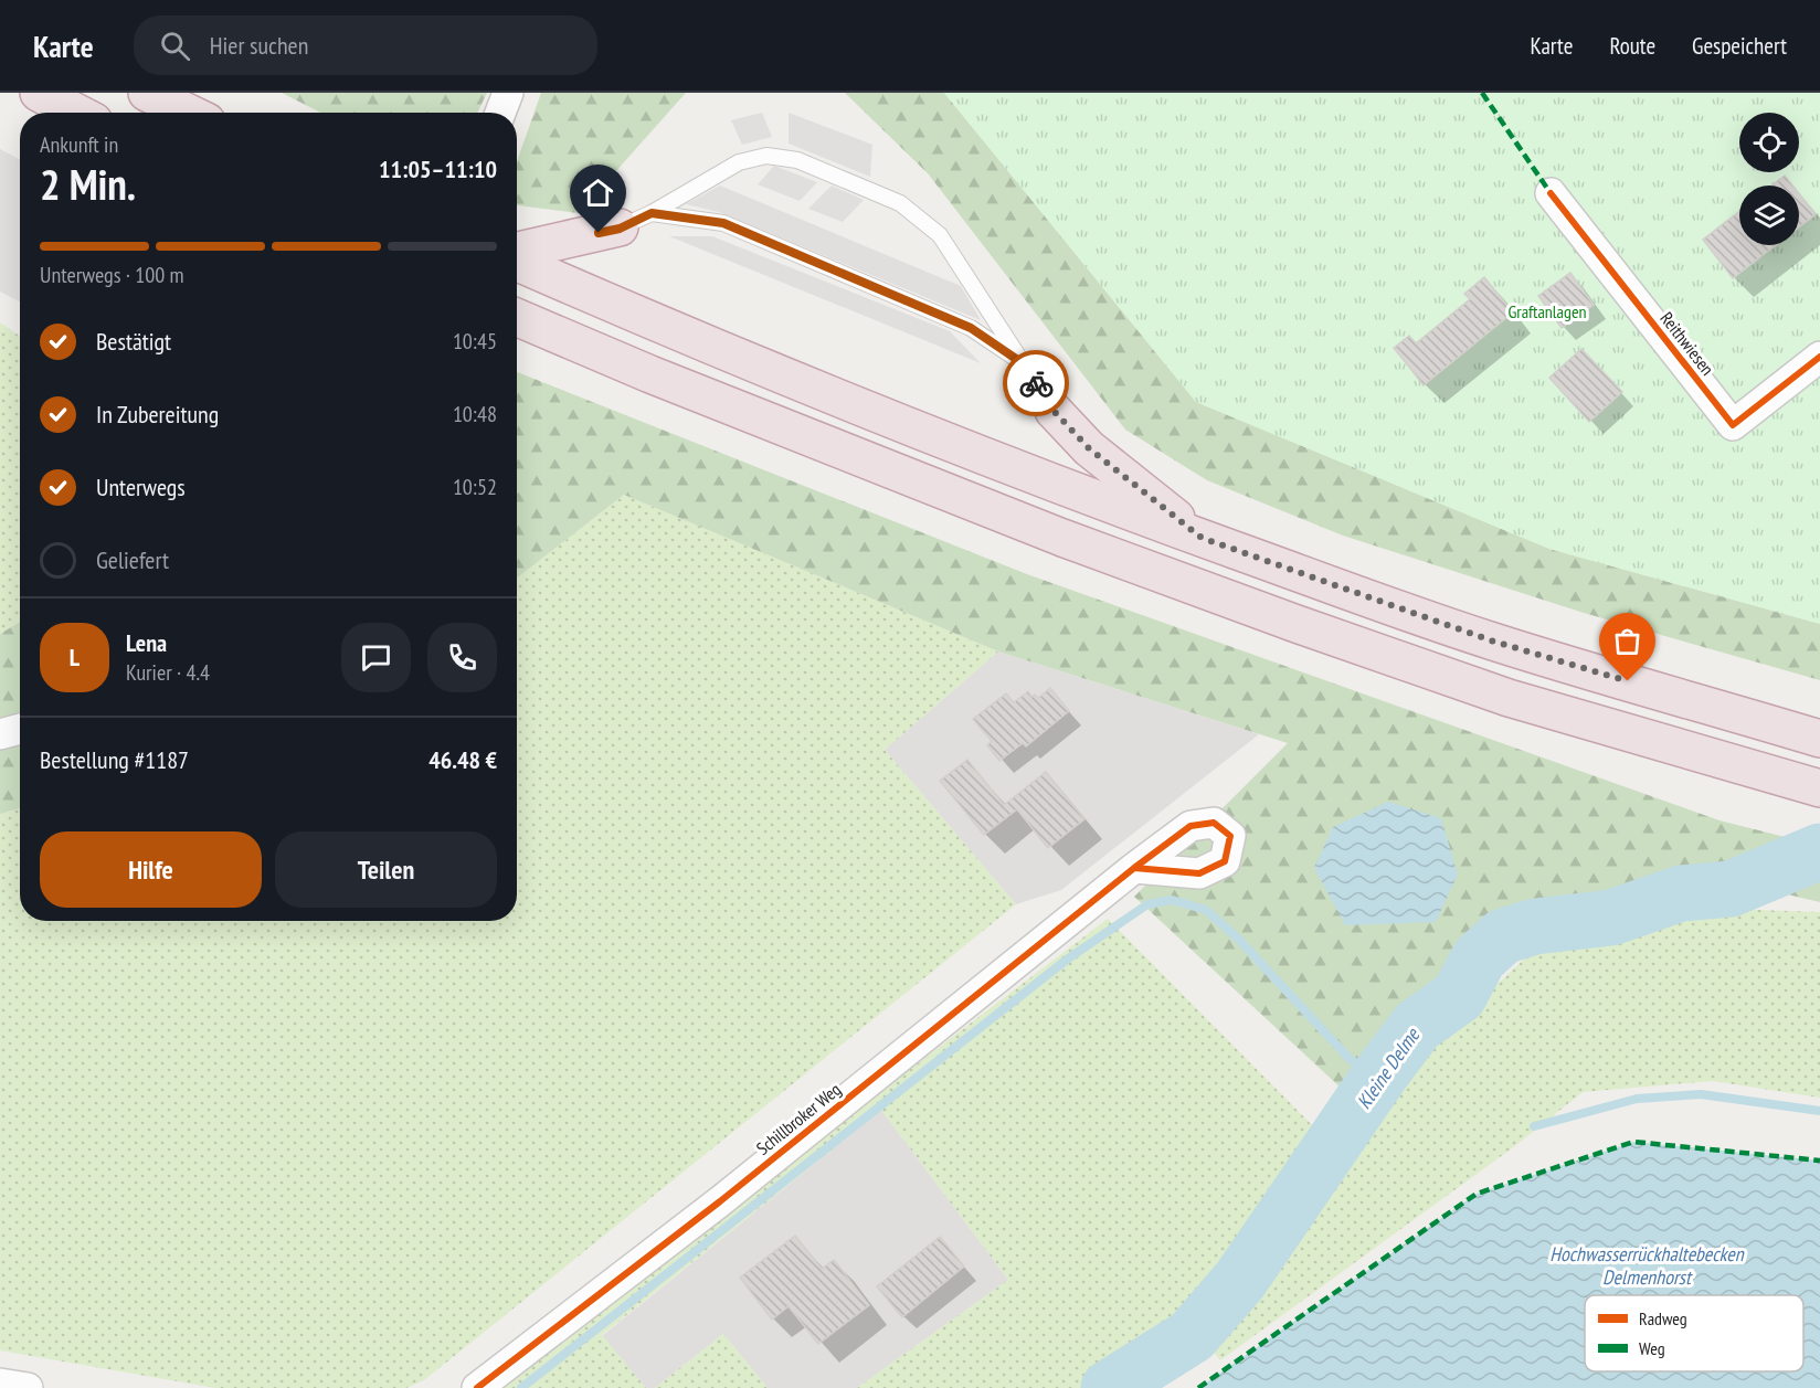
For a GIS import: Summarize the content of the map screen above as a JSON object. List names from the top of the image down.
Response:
{
  "streets": {
    "street": ["Reithwiesen", "Schillbroker Weg"]
  },
  "water": ["Kleine Delme", "Hochwasserrückhaltebecken Delmenhorst"],
  "parks": ["Graftanlagen"],
  "legend": ["Radweg", "Weg"],
  "page": {
    "header": "Karte",
    "search": "Hier suchen",
    "nav": ["Karte", "Route", "Gespeichert"],
    "heading": ["2 Min.", "Ankunft in", "11:05–11:10"],
    "panel": [
      "Lena",
      "Kurier · 4.4",
      "Bestellung #1187",
      "46.48 €"
    ],
    "bar": "Unterwegs · 100 m",
    "list": [
      ["Bestätigt", "10:45"],
      ["In Zubereitung", "10:48"],
      ["Unterwegs", "10:52"],
      "Geliefert"
    ],
    "round": "L",
    "buttons": ["Hilfe", "Teilen"]
  }
}
